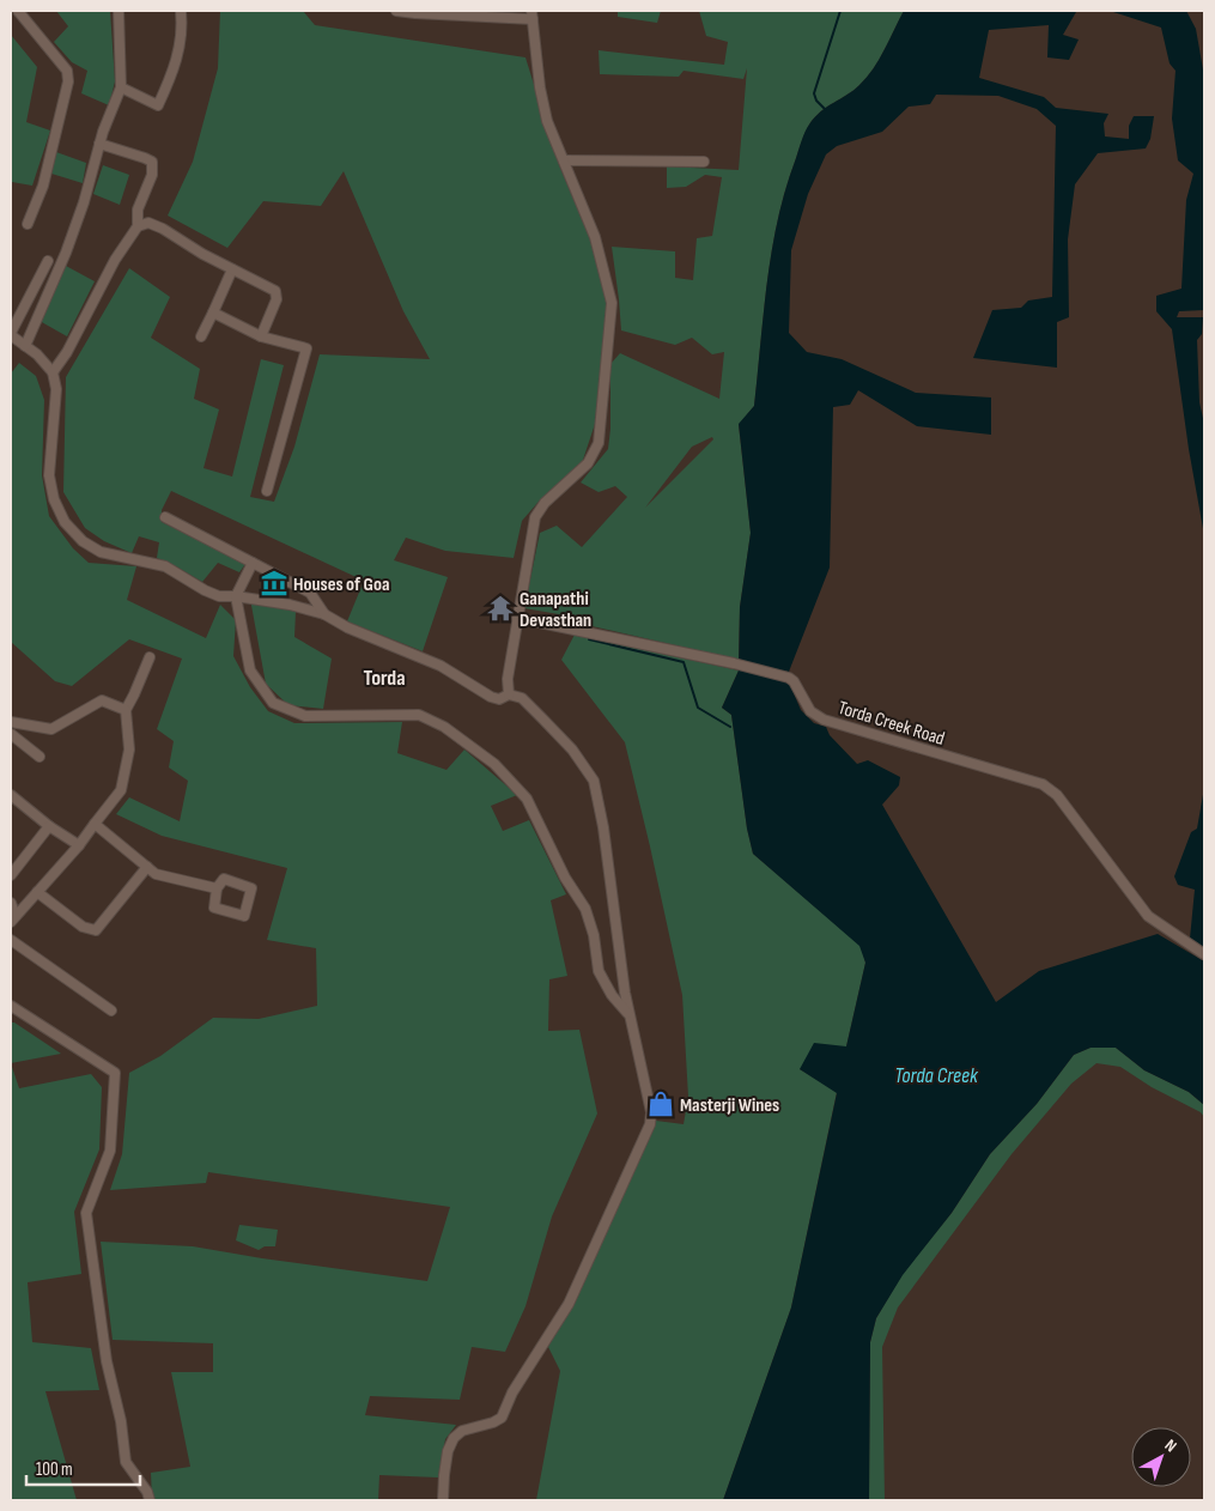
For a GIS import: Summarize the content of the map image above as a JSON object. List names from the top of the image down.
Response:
{
  "streets": {
    "street": ["Torda Creek Road"]
  },
  "districts": ["Torda"],
  "water": ["Torda Creek"],
  "places": {
    "museum": ["Houses of Goa"],
    "temple": ["Ganapathi Devasthan"],
    "shop": ["Masterji Wines"]
  },
  "scale_bar": "100 m",
  "north": "top right"
}
